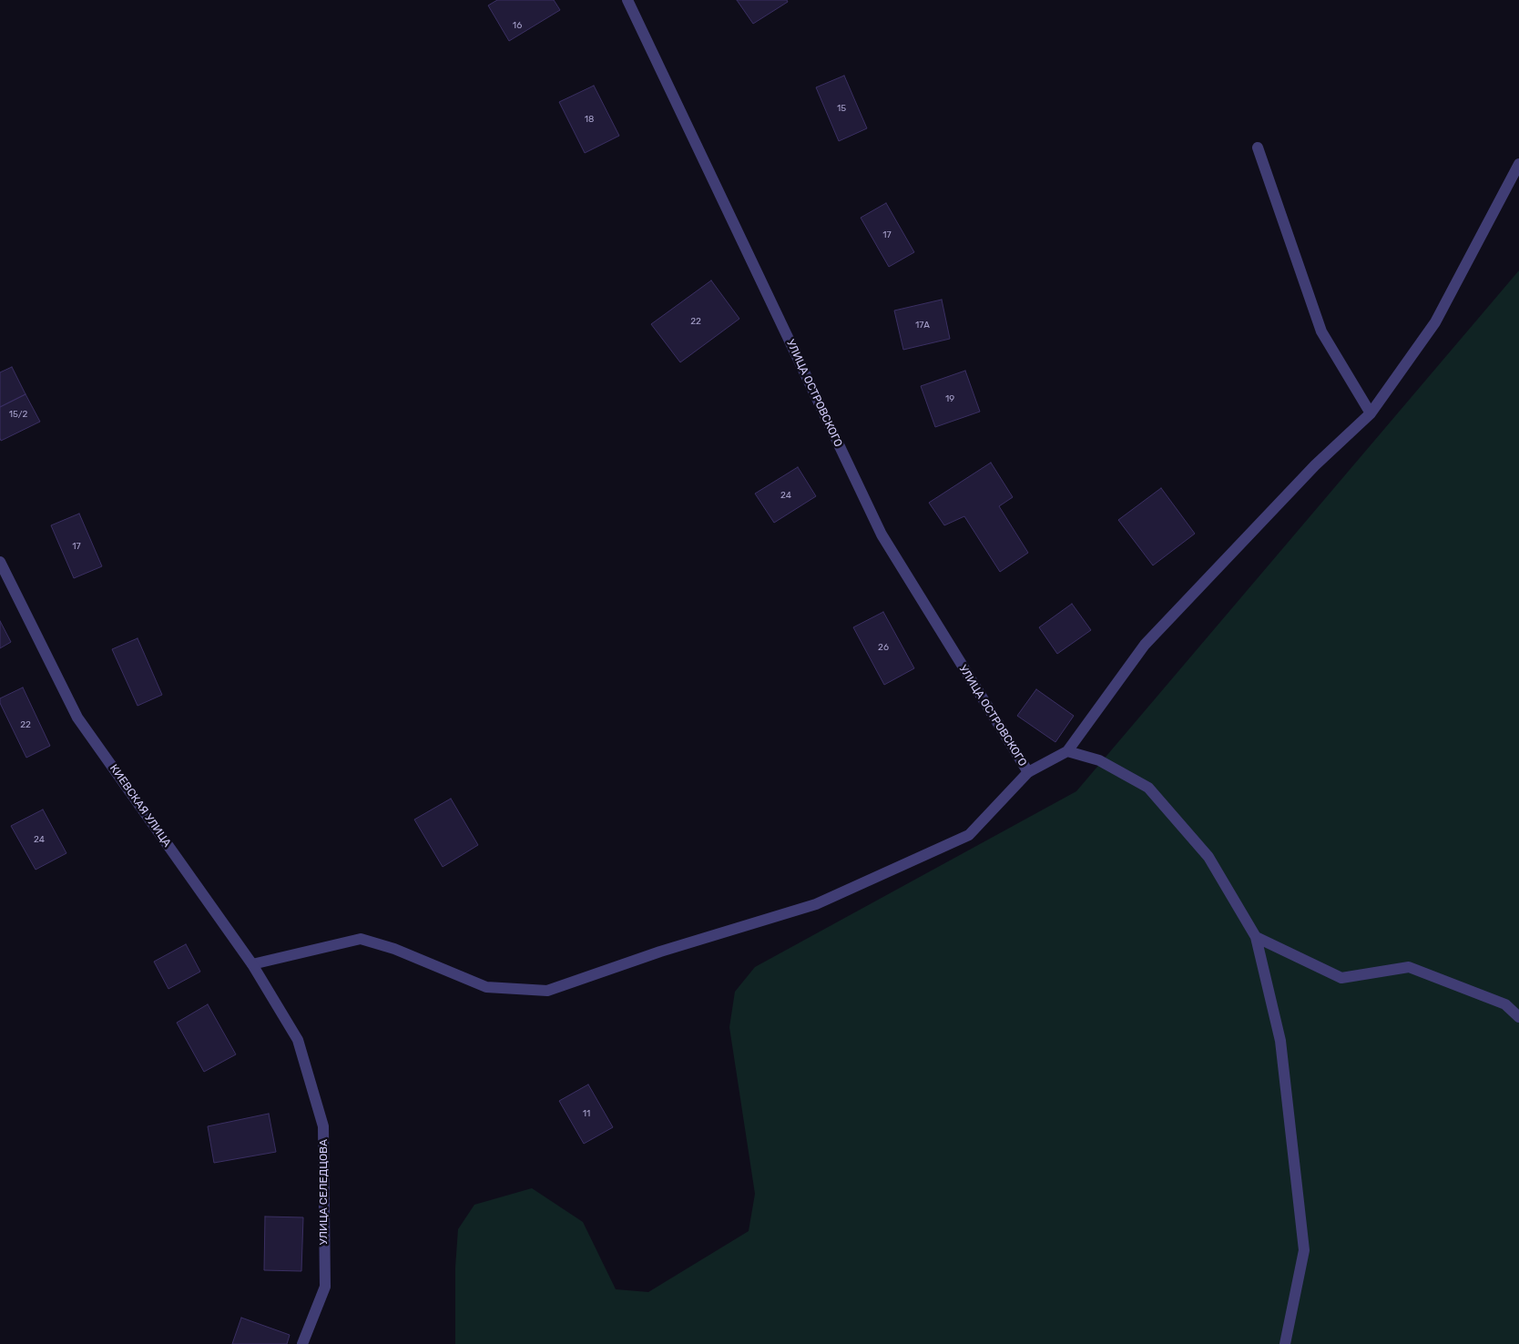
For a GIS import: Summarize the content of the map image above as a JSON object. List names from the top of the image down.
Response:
{
  "streets": {
    "street": ["УЛИЦА ОСТРОВСКОГО", "КИЕВСКАЯ УЛИЦА", "УЛИЦА СЕЛЕДЦОВА"]
  },
  "crossings": [
    ["КИЕВСКАЯ УЛИЦА", "УЛИЦА СЕЛЕДЦОВА"]
  ],
  "house_numbers": [
    "16",
    "15",
    "18",
    "17",
    "22",
    "17А",
    "19",
    "15/2",
    "24",
    "17",
    "26",
    "22",
    "24",
    "11"
  ]
}
